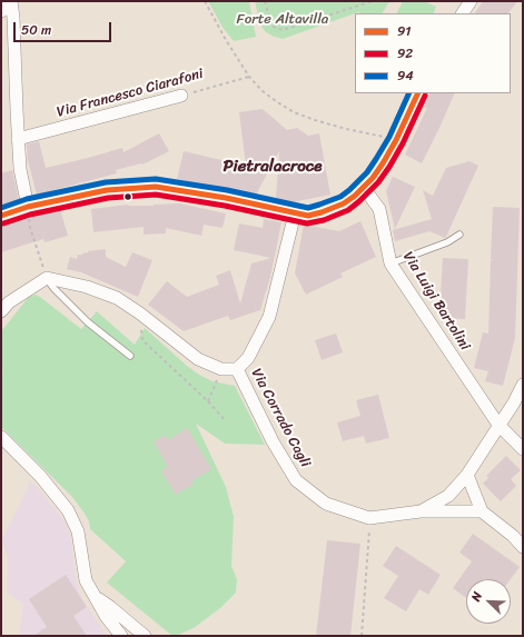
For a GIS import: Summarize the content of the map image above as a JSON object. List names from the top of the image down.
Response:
{
  "streets": {
    "street": ["Via Francesco Ciarafoni", "Via Luigi Bartolini", "Via Corrado Cagli"]
  },
  "districts": ["Pietralacroce"],
  "parks": ["Forte Altavilla"],
  "lines": ["transit line 91", "transit line 94", "transit line 92"],
  "legend": ["91", "92", "94"],
  "scale_bar": "50 m",
  "north": "top left"
}
